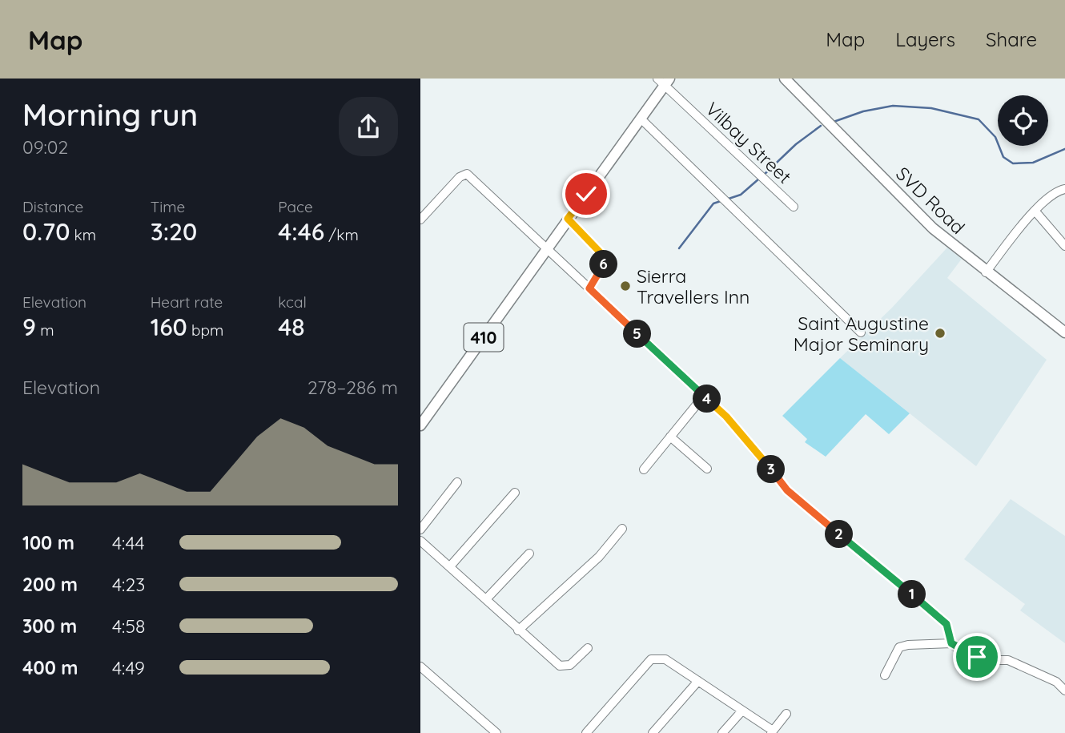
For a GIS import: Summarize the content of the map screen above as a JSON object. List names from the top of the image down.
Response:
{
  "streets": {
    "main road": ["SVD Road", "410"],
    "street": ["Vilbay Street"]
  },
  "crossings": [
    ["Vilbay Street", "410"]
  ],
  "places": ["Sierra Travellers Inn", "Saint Augustine Major Seminary"],
  "page": {
    "header": "Map",
    "nav": ["Map", "Layers", "Share"],
    "heading": ["Morning run", "09:02"],
    "stats": [
      ["Distance", "0.70 km"],
      ["Time", "3:20"],
      ["Pace", "4:46 /km"],
      ["Elevation", "9 m"],
      ["Heart rate", "160 bpm"],
      ["kcal", "48"]
    ],
    "pins": [
      "6",
      "5",
      "4",
      "3",
      "2",
      "1"
    ],
    "chart": ["Elevation", "278–286 m"],
    "list": [
      {
        "name": "100 m",
        "note": "4:44"
      },
      {
        "name": "200 m",
        "note": "4:23"
      },
      {
        "name": "300 m",
        "note": "4:58"
      },
      {
        "name": "400 m",
        "note": "4:49"
      }
    ]
  }
}
